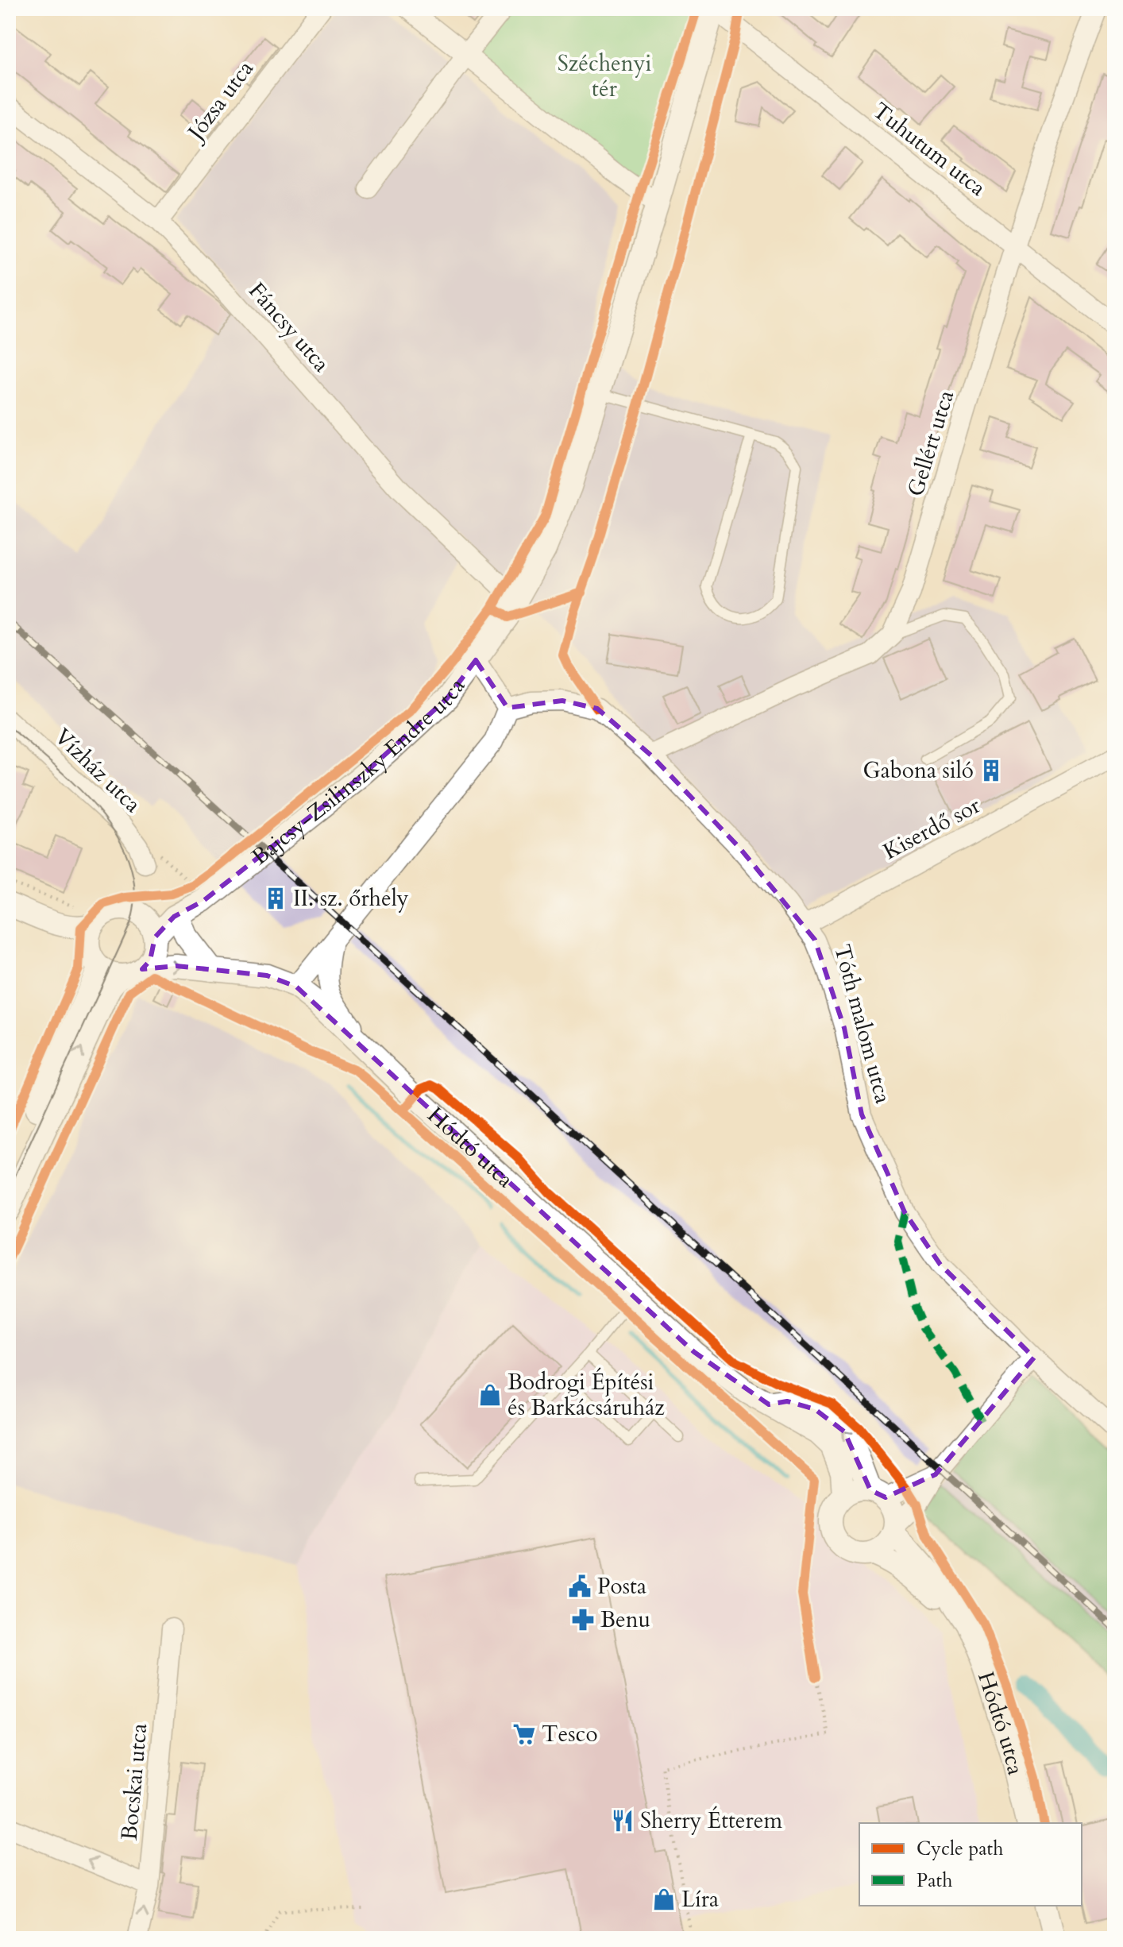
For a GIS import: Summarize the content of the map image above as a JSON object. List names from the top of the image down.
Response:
{
  "streets": {
    "street": [
      "Józsa utca",
      "Tuhutum utca",
      "Fáncsy utca",
      "Gellért utca",
      "Bajcsy-Zsilinszky Endre utca",
      "Vízház utca",
      "Kiserdő sor",
      "Tóth malom utca",
      "Hódtó utca",
      "Bocskai utca"
    ]
  },
  "crossings": [
    ["Józsa utca", "Fáncsy utca"],
    ["Tuhutum utca", "Gellért utca"],
    ["Fáncsy utca", "Bajcsy-Zsilinszky Endre utca"],
    ["Gellért utca", "Tóth malom utca"],
    ["Bajcsy-Zsilinszky Endre utca", "Hódtó utca"],
    ["Kiserdő sor", "Tóth malom utca"]
  ],
  "parks": ["Széchenyi tér"],
  "places": {
    "building": ["Gabona siló", "II. sz. őrhely"],
    "shop": ["Bodrogi Építési és Barkácsáruház", "Líra"],
    "public building": ["Posta"],
    "pharmacy": ["Benu"],
    "supermarket": ["Tesco"],
    "restaurant": ["Sherry Étterem"]
  },
  "legend": ["Cycle path", "Path"]
}
